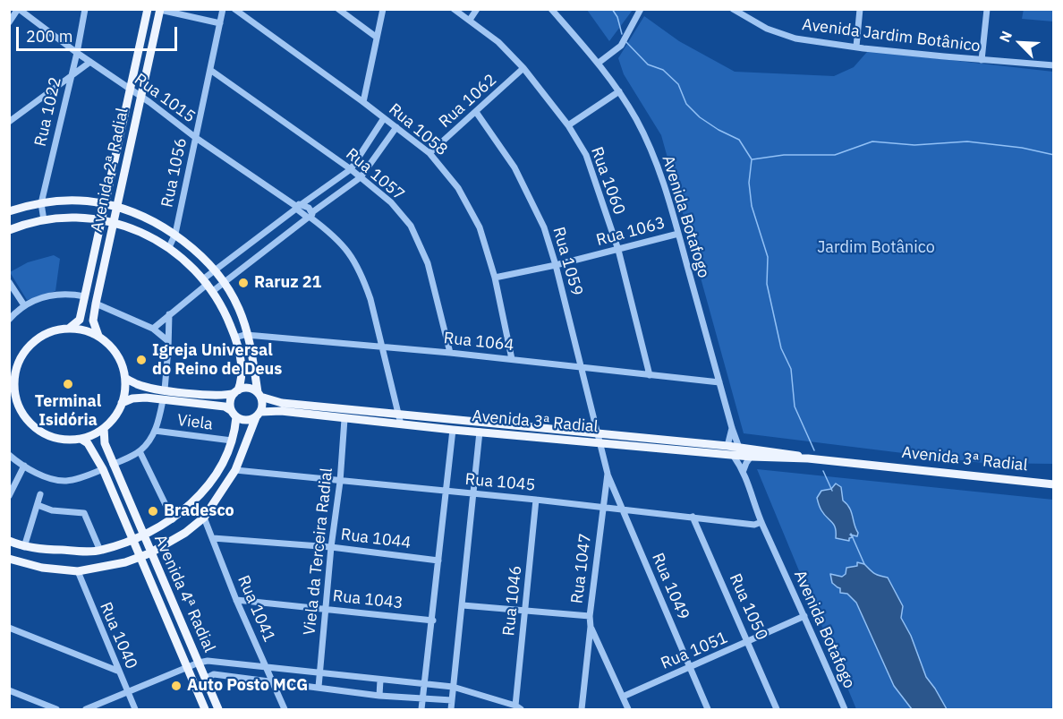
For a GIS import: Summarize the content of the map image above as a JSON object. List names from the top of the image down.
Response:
{
  "streets": {
    "main road": ["Avenida 2ª Radial", "Avenida 3ª Radial", "Avenida 4ª Radial"],
    "street": [
      "Avenida Jardim Botânico",
      "Rua 1015",
      "Rua 1062",
      "Rua 1022",
      "Rua 1058",
      "Rua 1056",
      "Rua 1057",
      "Rua 1060",
      "Avenida Botafogo",
      "Rua 1063",
      "Rua 1059",
      "Rua 1064",
      "Viela",
      "Rua 1045",
      "Rua 1044",
      "Viela da Terceira Radial",
      "Rua 1047",
      "Rua 1049",
      "Rua 1043",
      "Rua 1046",
      "Rua 1050",
      "Rua 1041",
      "Rua 1040",
      "Rua 1051"
    ]
  },
  "crossings": [
    ["Rua 1015", "Rua 1022"],
    ["Rua 1015", "Avenida 2ª Radial"],
    ["Rua 1015", "Rua 1056"],
    ["Rua 1062", "Rua 1058"],
    ["Rua 1062", "Rua 1060"],
    ["Rua 1062", "Rua 1059"],
    ["Rua 1058", "Rua 1063"],
    ["Rua 1058", "Rua 1064"],
    ["Avenida 2ª Radial", "Avenida 4ª Radial"],
    ["Rua 1056", "Rua 1057"],
    ["Rua 1057", "Rua 1064"],
    ["Rua 1060", "Rua 1063"],
    ["Rua 1060", "Rua 1064"],
    ["Avenida Botafogo", "Rua 1063"],
    ["Avenida Botafogo", "Rua 1064"],
    ["Avenida Botafogo", "Avenida 3ª Radial"],
    ["Avenida Botafogo", "Rua 1045"],
    ["Avenida Botafogo", "Rua 1051"],
    ["Rua 1063", "Rua 1059"],
    ["Rua 1059", "Rua 1064"],
    ["Rua 1059", "Avenida 3ª Radial"],
    ["Rua 1059", "Rua 1047"],
    ["Avenida 3ª Radial", "Viela da Terceira Radial"],
    ["Avenida 3ª Radial", "Rua 1047"],
    ["Rua 1045", "Viela da Terceira Radial"],
    ["Rua 1045", "Rua 1047"],
    ["Rua 1045", "Rua 1049"],
    ["Rua 1045", "Rua 1046"],
    ["Rua 1045", "Rua 1050"],
    ["Rua 1044", "Viela da Terceira Radial"],
    ["Rua 1044", "Rua 1041"],
    ["Viela da Terceira Radial", "Rua 1043"],
    ["Rua 1047", "Rua 1049"],
    ["Rua 1049", "Rua 1051"],
    ["Rua 1043", "Rua 1041"],
    ["Rua 1050", "Rua 1051"]
  ],
  "parks": ["Jardim Botânico"],
  "places": [
    "Raruz 21",
    "Igreja Universal do Reino de Deus",
    "Terminal Isidória",
    "Bradesco",
    "Auto Posto MCG"
  ],
  "scale_bar": "200 m",
  "north": "top left"
}
